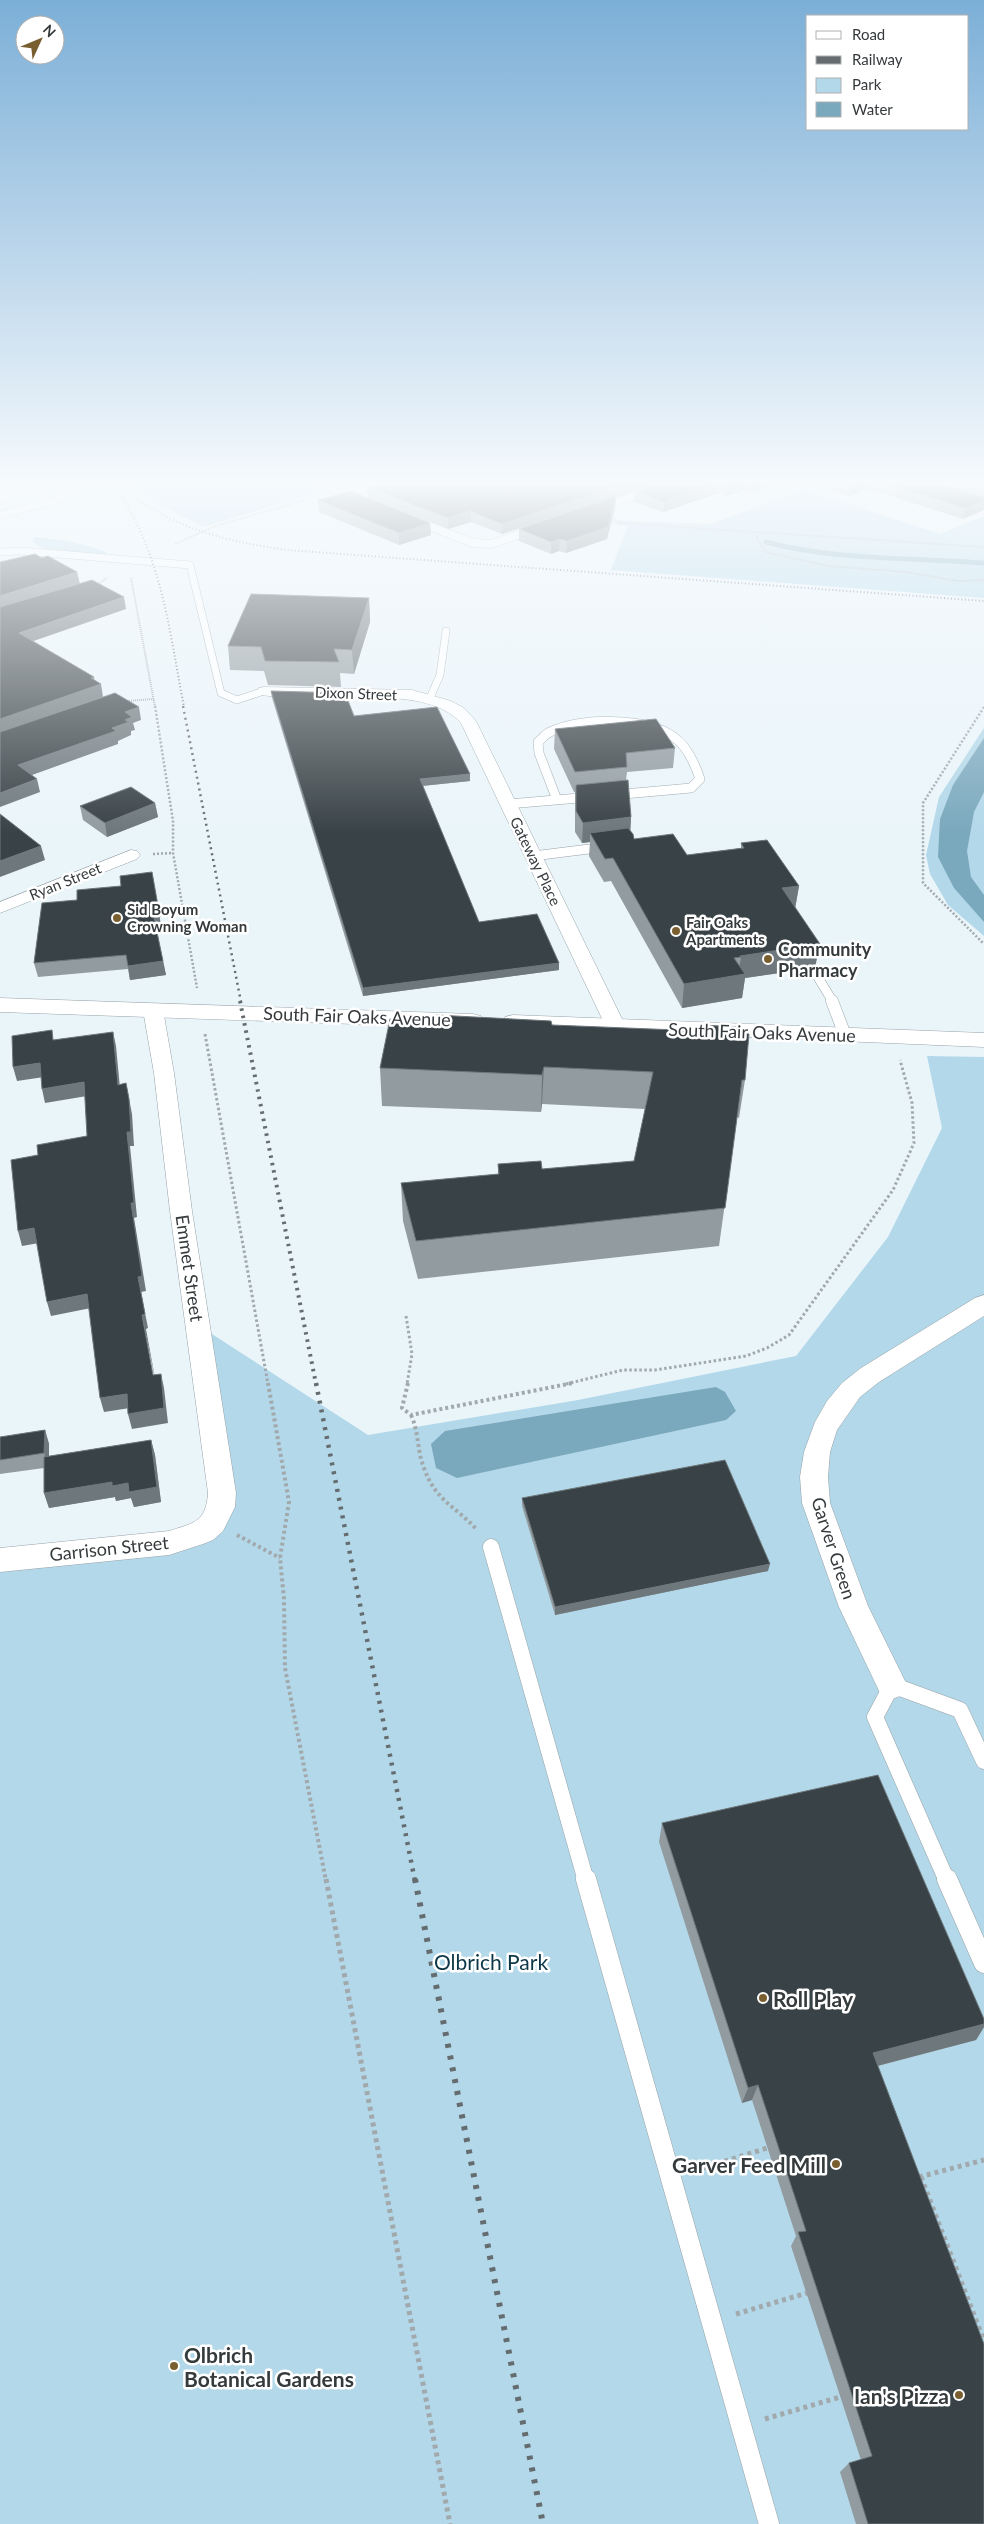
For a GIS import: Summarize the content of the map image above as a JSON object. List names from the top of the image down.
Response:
{
  "streets": {
    "street": [
      "Dixon Street",
      "Gateway Place",
      "Ryan Street",
      "South Fair Oaks Avenue",
      "Emmet Street",
      "Garrison Street",
      "Garver Green"
    ]
  },
  "crossings": [
    ["Dixon Street", "Gateway Place"],
    ["Gateway Place", "South Fair Oaks Avenue"],
    ["South Fair Oaks Avenue", "Emmet Street"],
    ["Emmet Street", "Garrison Street"]
  ],
  "parks": ["Olbrich Park"],
  "places": [
    "Sid Boyum Crowning Woman",
    "Fair Oaks Apartments",
    "Community Pharmacy",
    "Roll Play",
    "Garver Feed Mill",
    "Olbrich Botanical Gardens",
    "Ian's Pizza"
  ],
  "legend": [
    "Road",
    "Railway",
    "Park",
    "Water"
  ],
  "north": "top right"
}
